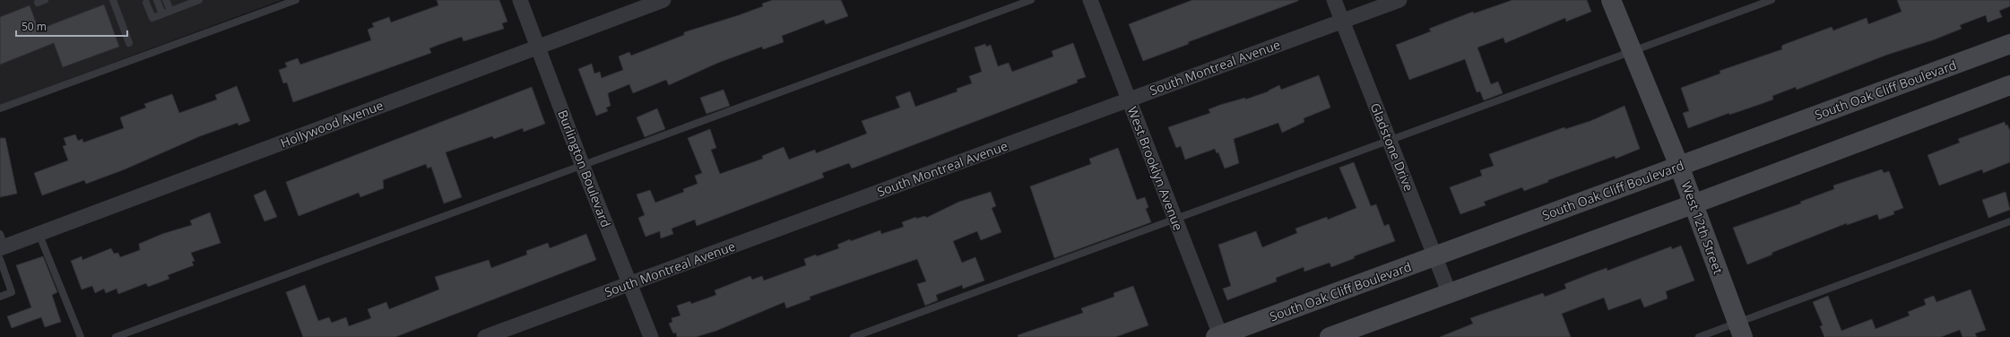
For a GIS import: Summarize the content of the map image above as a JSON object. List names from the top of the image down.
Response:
{
  "streets": {
    "street": [
      "South Montreal Avenue",
      "South Oak Cliff Boulevard",
      "Hollywood Avenue",
      "Gladstone Drive",
      "Burlington Boulevard",
      "West Brooklyn Avenue",
      "West 12th Street"
    ]
  },
  "crossings": [
    ["South Montreal Avenue", "Gladstone Drive"],
    ["South Montreal Avenue", "Burlington Boulevard"],
    ["South Montreal Avenue", "West Brooklyn Avenue"],
    ["South Oak Cliff Boulevard", "Gladstone Drive"],
    ["South Oak Cliff Boulevard", "West Brooklyn Avenue"],
    ["South Oak Cliff Boulevard", "West 12th Street"],
    ["Hollywood Avenue", "Burlington Boulevard"]
  ],
  "scale_bar": "50 m"
}
